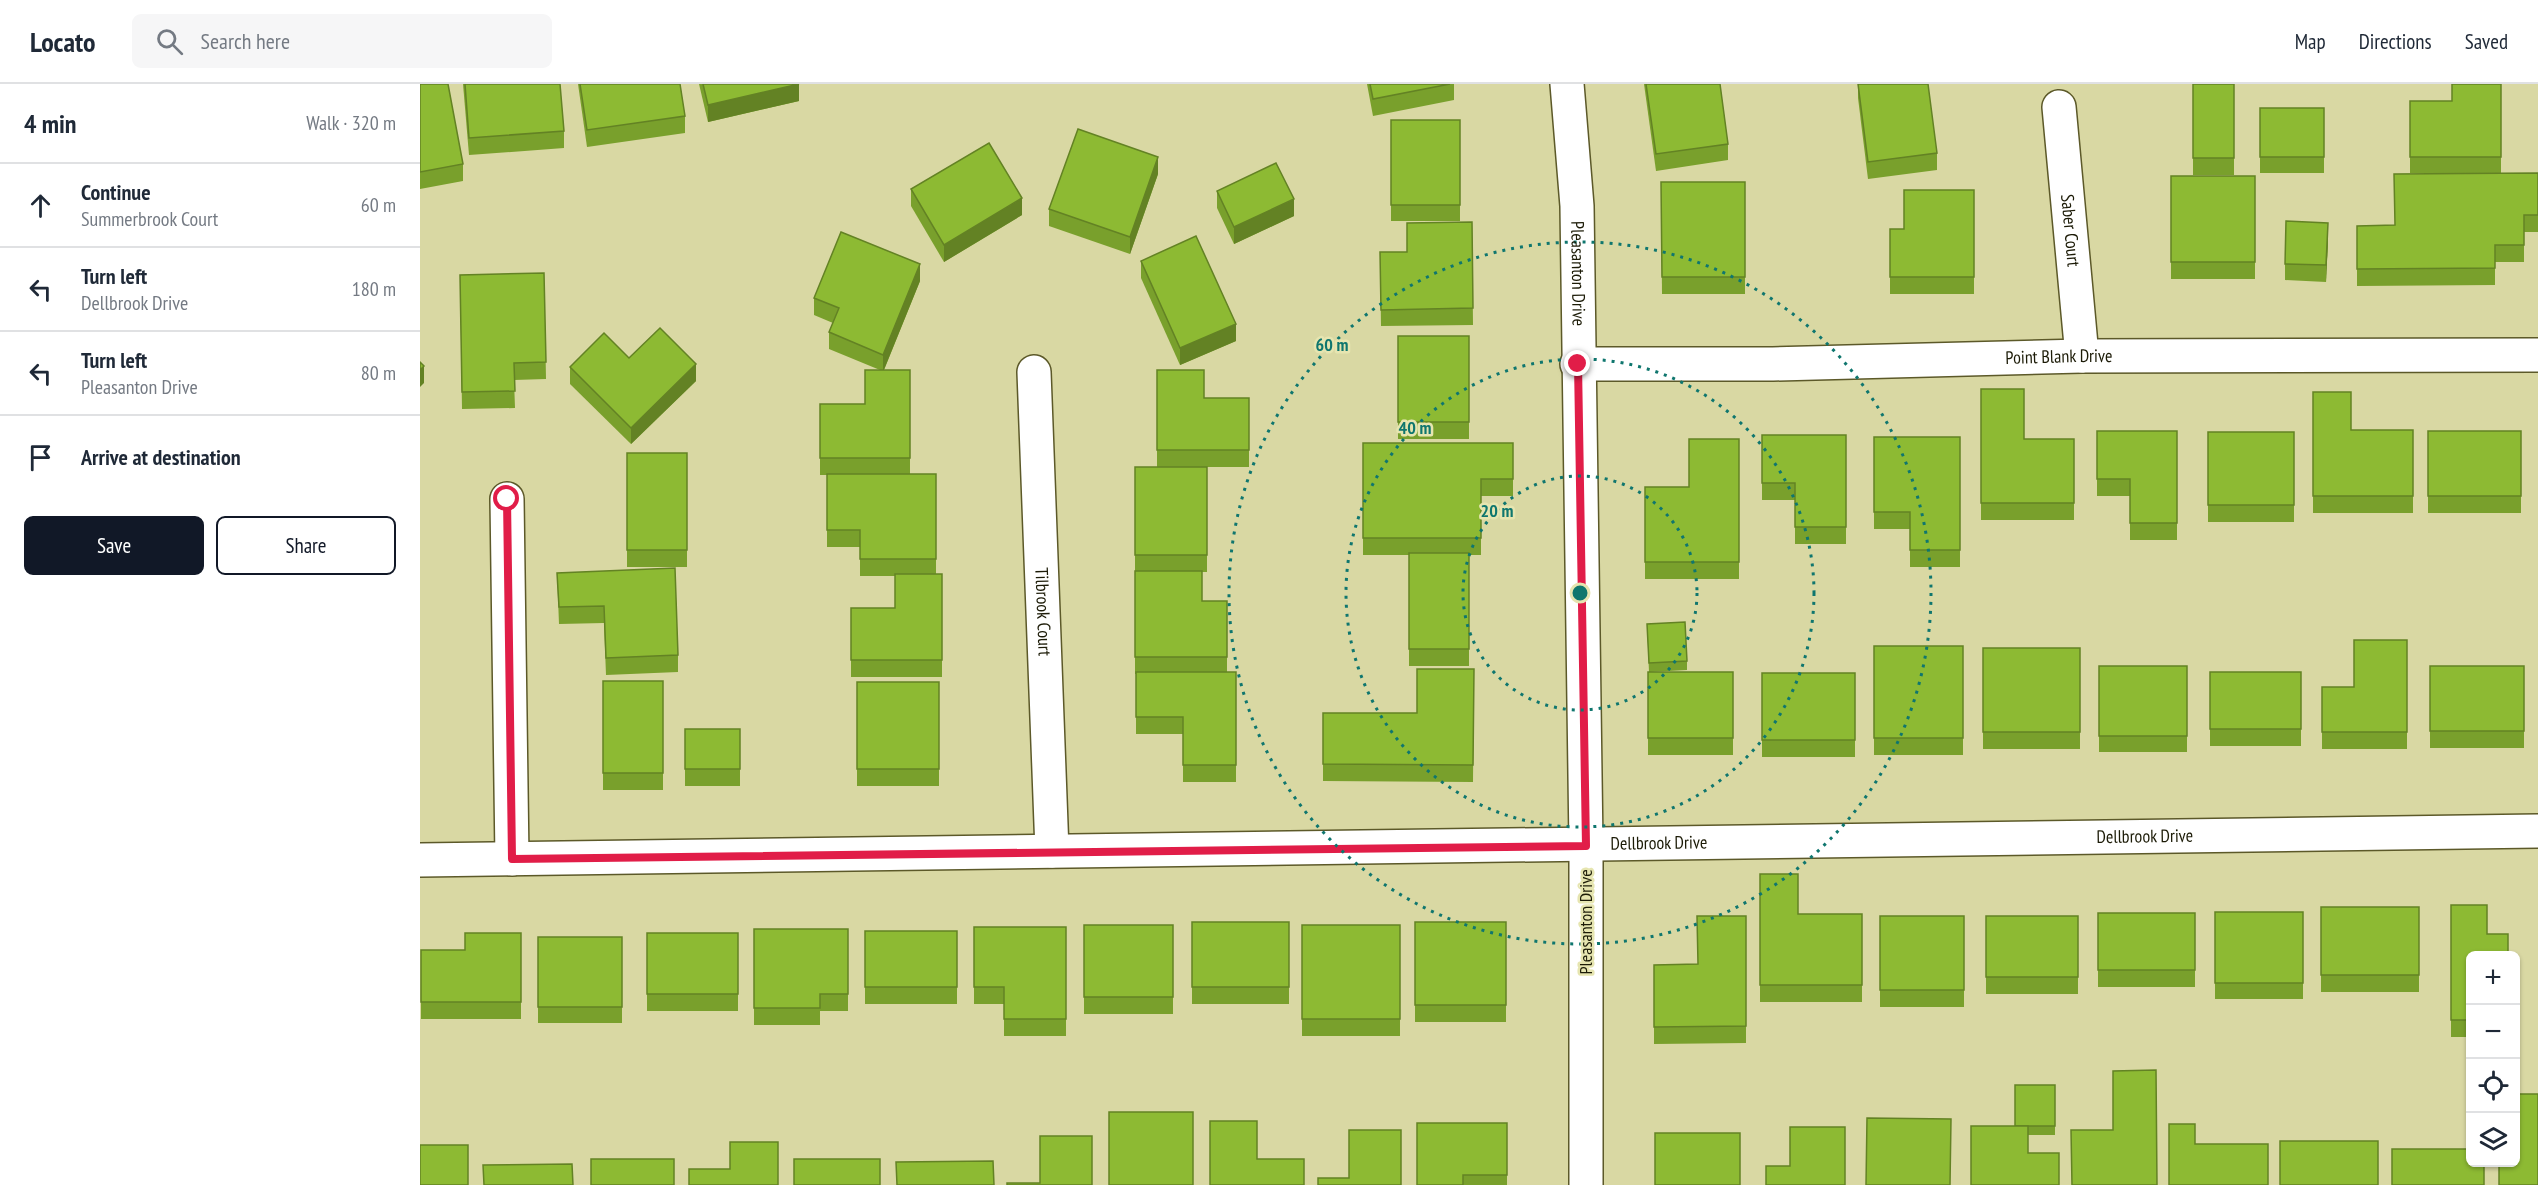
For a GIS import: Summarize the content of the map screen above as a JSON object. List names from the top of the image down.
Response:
{
  "streets": {
    "street": [
      "Saber Court",
      "Pleasanton Drive",
      "Point Blank Drive",
      "Tilbrook Court",
      "Dellbrook Drive"
    ]
  },
  "crossings": [
    ["Saber Court", "Point Blank Drive"],
    ["Pleasanton Drive", "Point Blank Drive"],
    ["Pleasanton Drive", "Dellbrook Drive"],
    ["Tilbrook Court", "Dellbrook Drive"]
  ],
  "page": {
    "header": "Locato",
    "search": "Search here",
    "nav": ["Map", "Directions", "Saved"],
    "heading": ["4 min", "Walk · 320 m"],
    "list": [
      ["Continue", "Summerbrook Court", "60 m"],
      ["Turn left", "Dellbrook Drive", "180 m"],
      ["Turn left", "Pleasanton Drive", "80 m"],
      "Arrive at destination"
    ],
    "buttons": ["Save", "Share"],
    "map_buttons": ["+", "−"]
  },
  "rings": ["60 m", "40 m", "20 m"]
}
